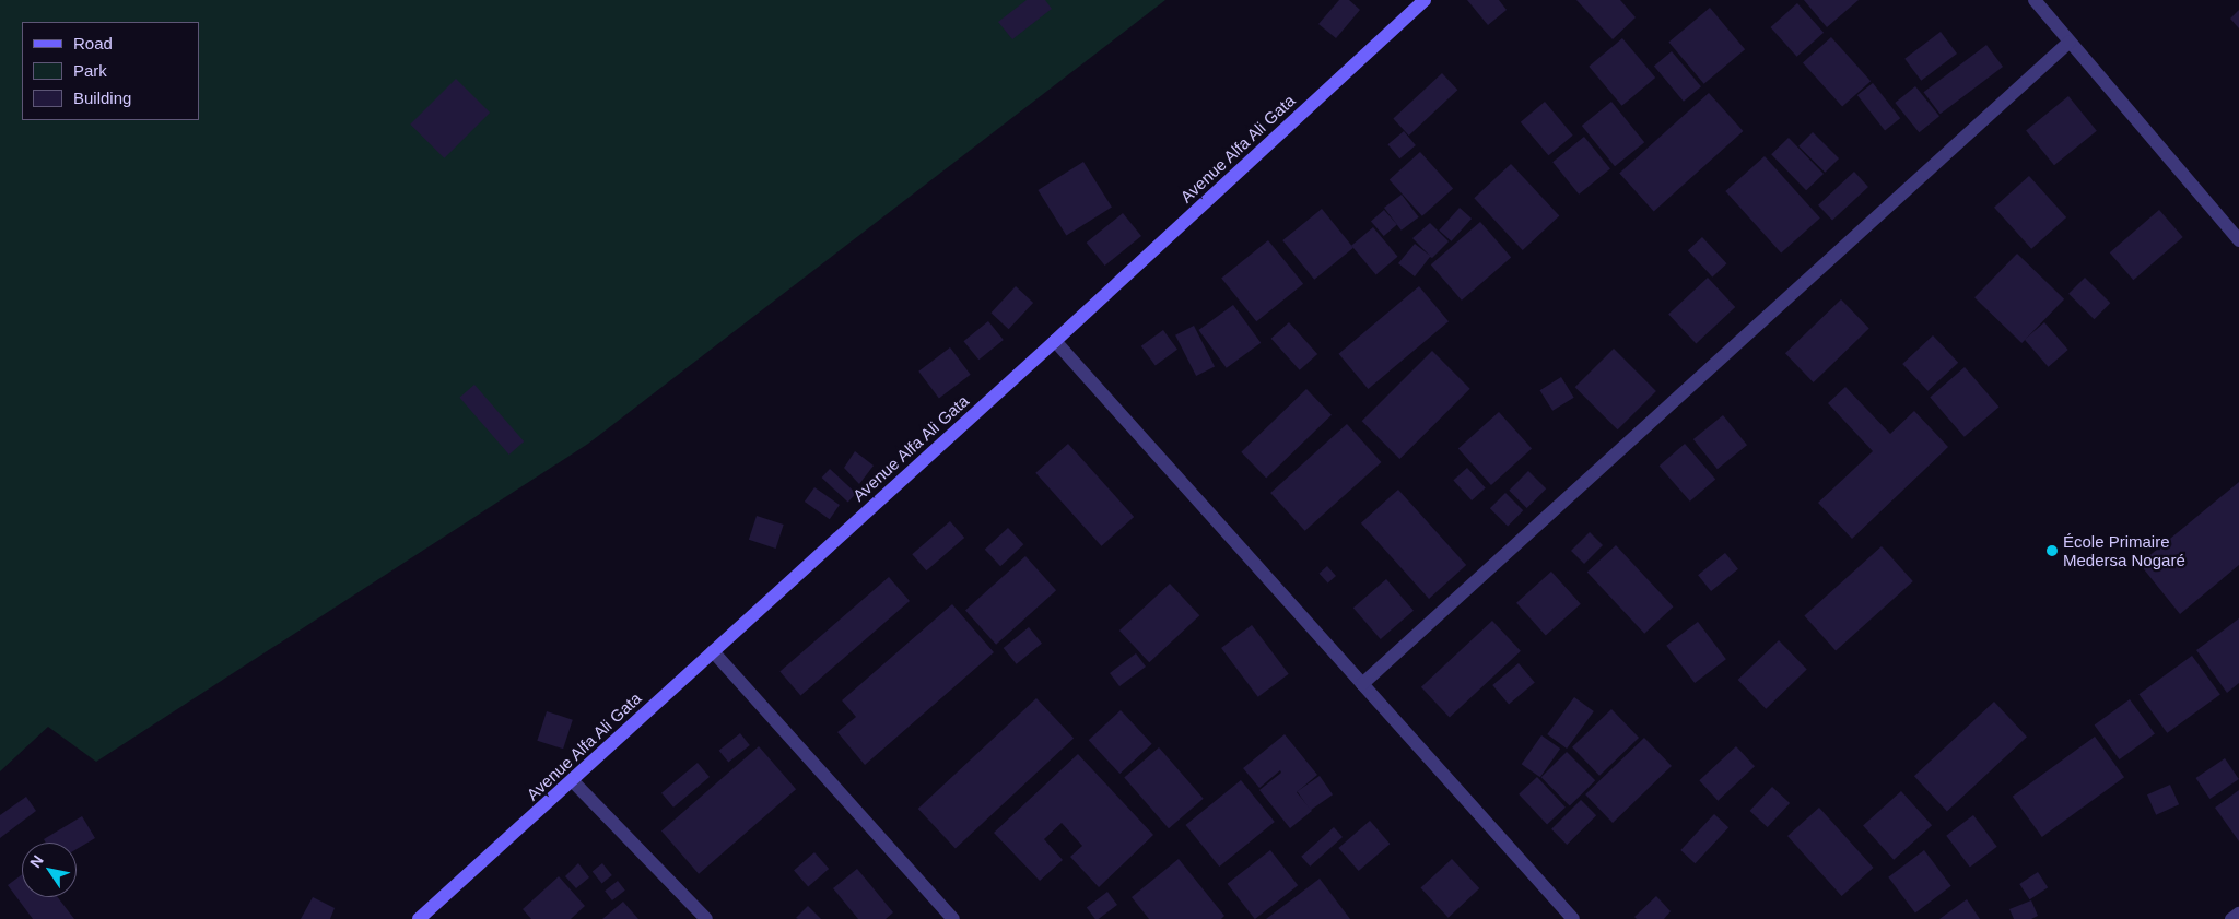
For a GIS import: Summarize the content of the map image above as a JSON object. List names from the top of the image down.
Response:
{
  "streets": {
    "street": ["Avenue Alfa Ali Gata"]
  },
  "places": ["École Primaire Medersa Nogaré"],
  "legend": ["Road", "Park", "Building"],
  "north": "top left"
}
